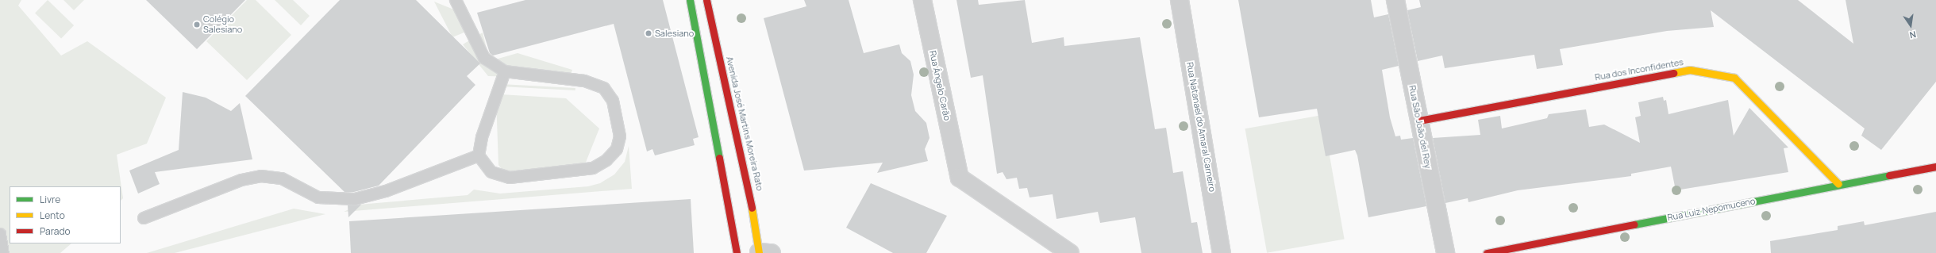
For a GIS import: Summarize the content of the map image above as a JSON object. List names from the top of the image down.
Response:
{
  "streets": {
    "street": [
      "Rua dos Inconfidentes",
      "Rua Ângelo Carão",
      "Avenida José Martins Moreira Rato",
      "Rua Natanael do Amaral Carneiro",
      "Rua São João del Rey",
      "Rua Luiz Nepomuceno"
    ]
  },
  "crossings": [
    ["Rua dos Inconfidentes", "Rua São João del Rey"],
    ["Rua dos Inconfidentes", "Rua Luiz Nepomuceno"]
  ],
  "places": ["Colégio Salesiano", "Salesiano"],
  "legend": ["Livre", "Lento", "Parado"],
  "north": "bottom"
}
